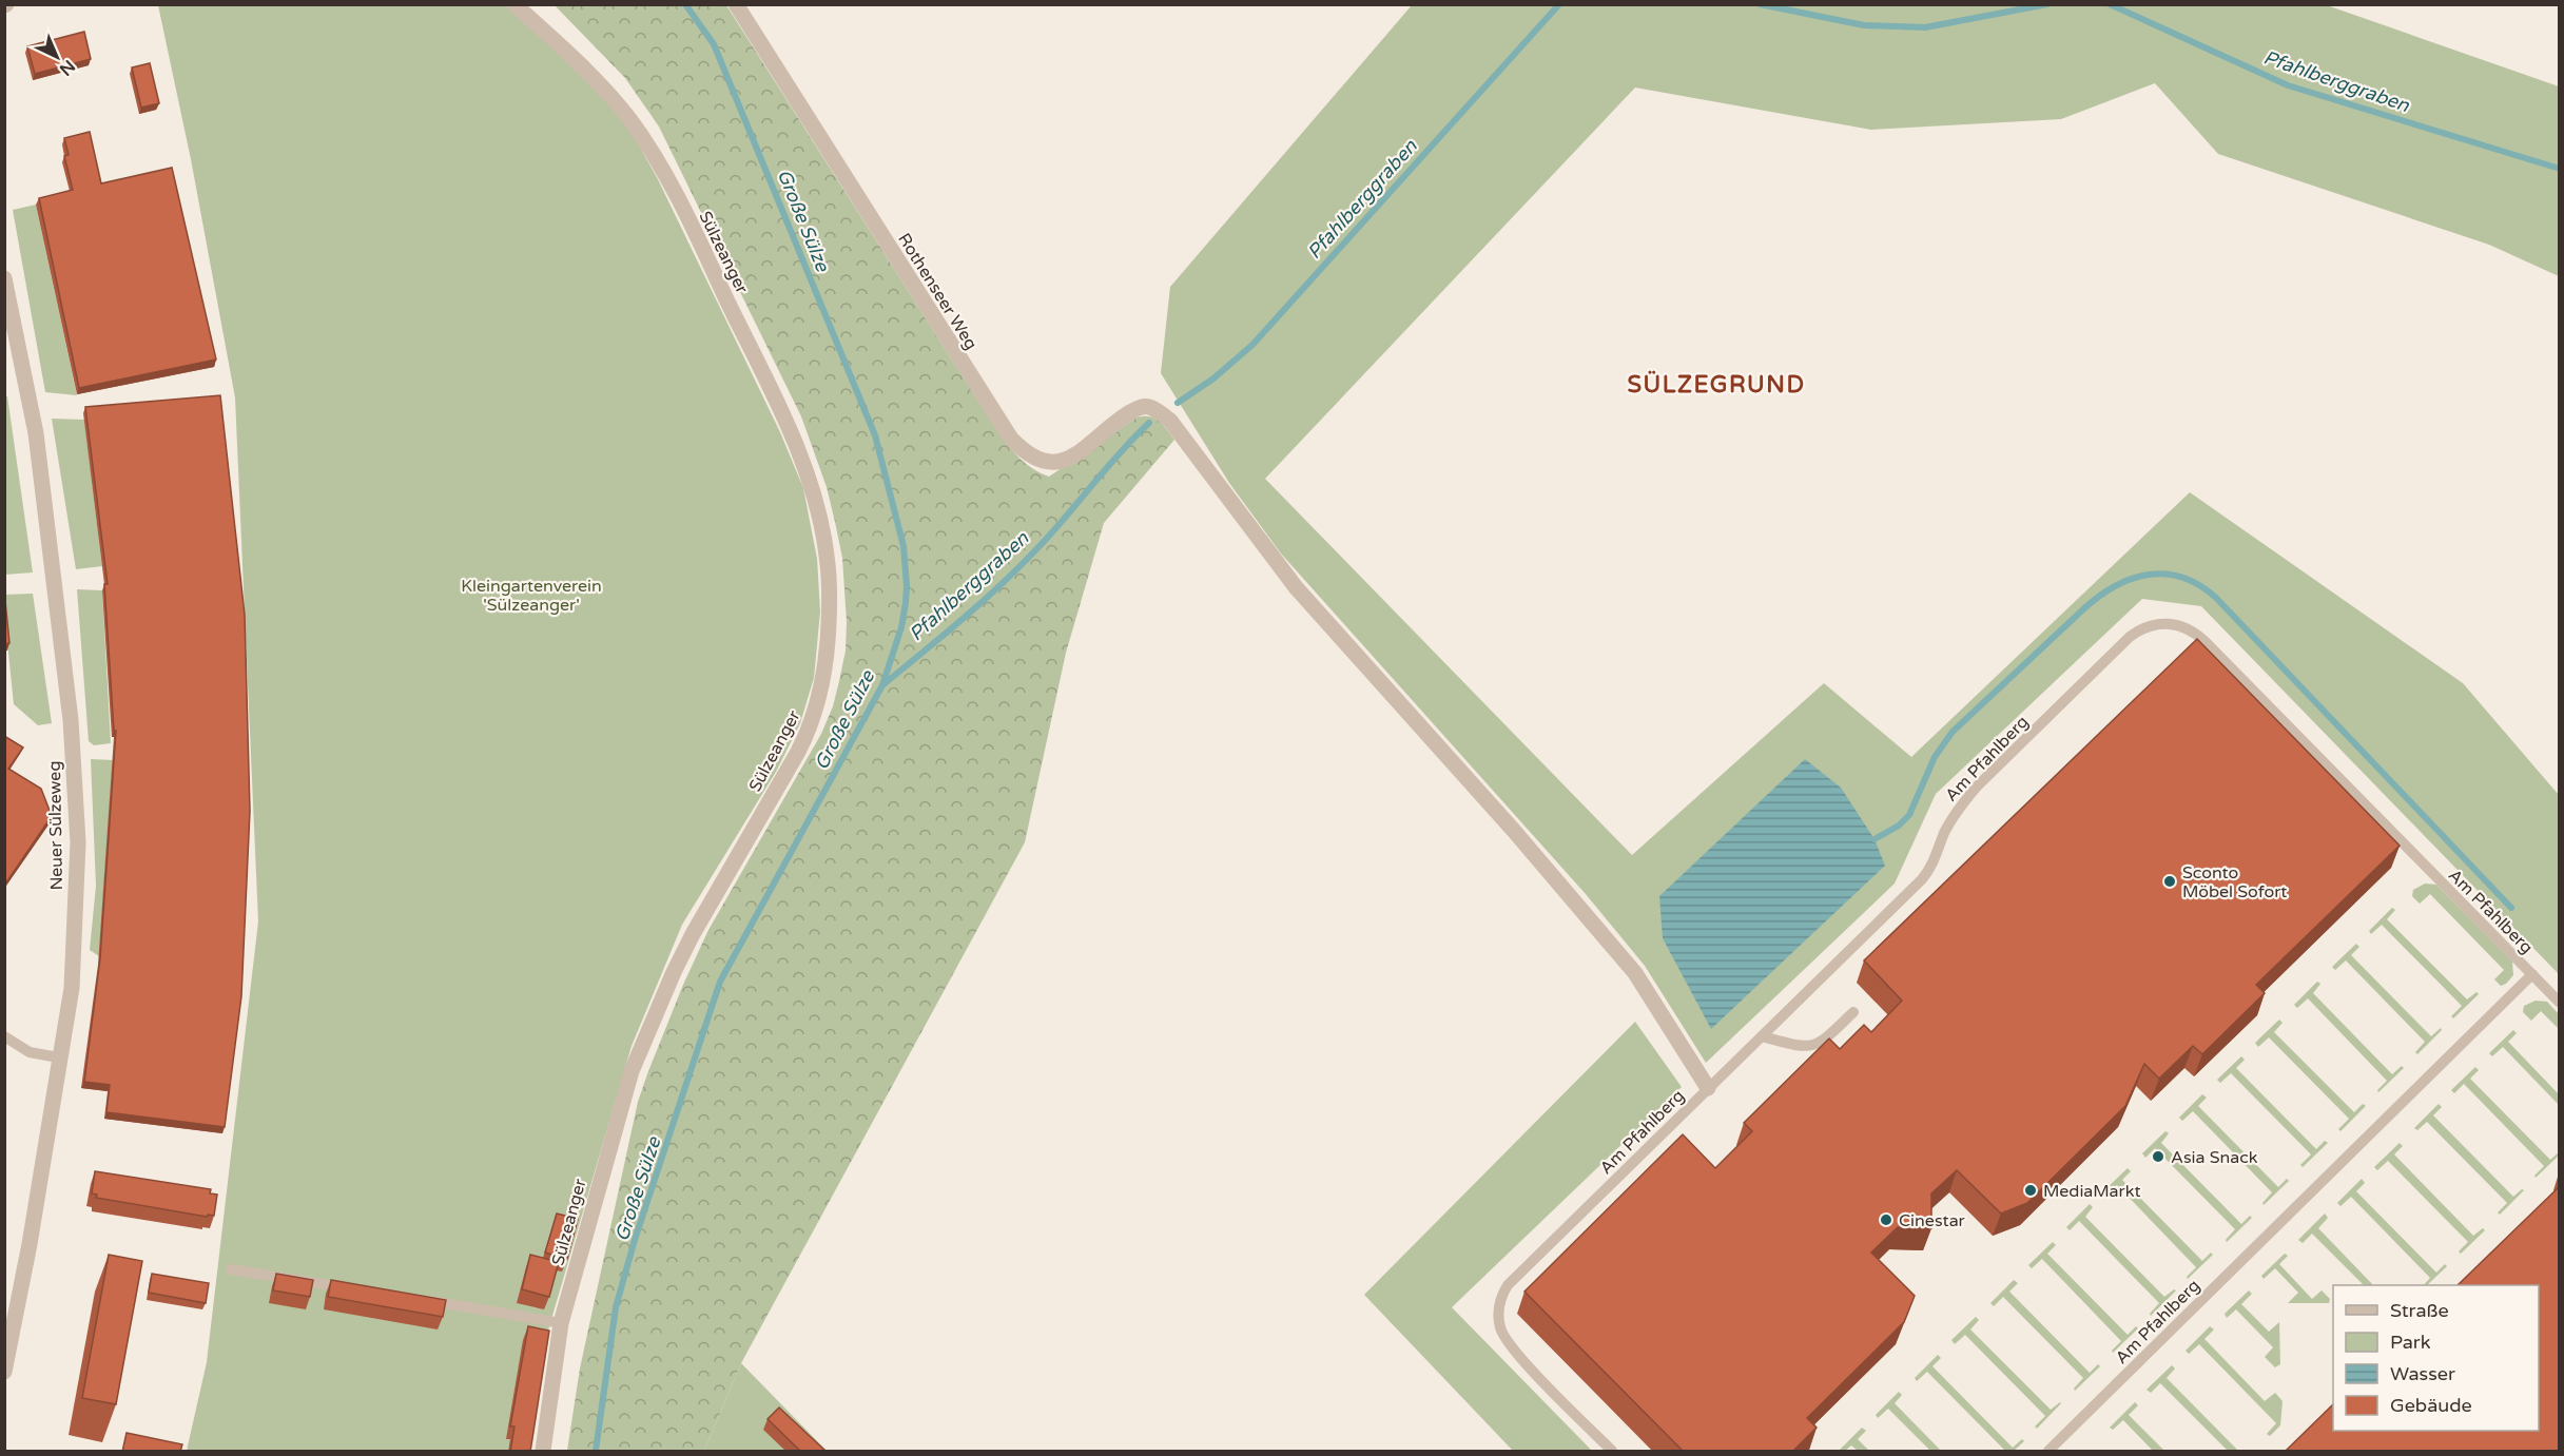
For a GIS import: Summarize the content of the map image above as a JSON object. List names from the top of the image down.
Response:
{
  "streets": {
    "street": ["Sülzeanger", "Rothenseer Weg", "Neuer Sülzeweg"],
    "lane": ["Am Pfahlberg"]
  },
  "crossings": [
    ["Rothenseer Weg", "Am Pfahlberg"]
  ],
  "districts": ["SÜLZEGRUND"],
  "water": ["Pfahlberggraben", "Große Sülze"],
  "parks": ["Kleingartenverein 'Sülzeanger'"],
  "places": [
    "Sconto Möbel Sofort",
    "Asia Snack",
    "MediaMarkt",
    "Cinestar"
  ],
  "legend": [
    "Straße",
    "Park",
    "Wasser",
    "Gebäude"
  ],
  "north": "bottom right"
}
